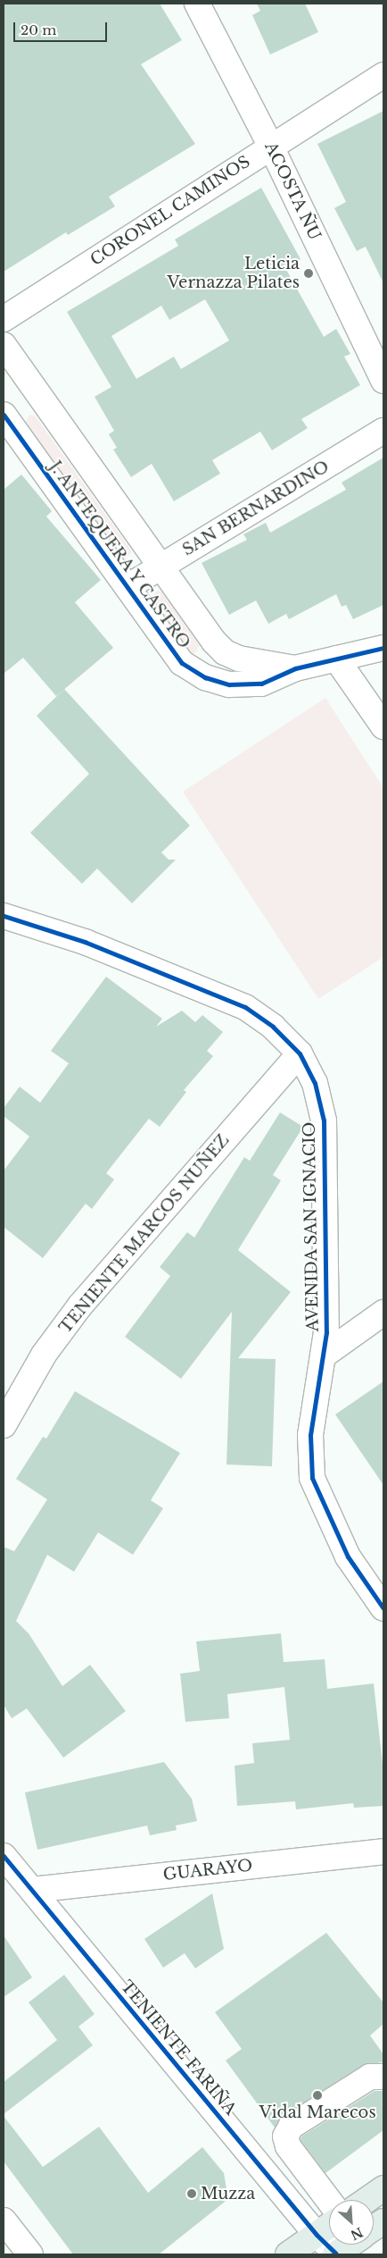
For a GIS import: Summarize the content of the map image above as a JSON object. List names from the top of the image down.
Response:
{
  "streets": {
    "street": [
      "ACOSTA ÑU",
      "CORONEL CAMINOS",
      "SAN BERNARDINO",
      "J. ANTEQUERA Y CASTRO",
      "AVENIDA SAN IGNACIO",
      "TENIENTE MARCOS NUÑEZ",
      "GUARAYO",
      "TENIENTE FARIÑA"
    ]
  },
  "crossings": [
    ["ACOSTA ÑU", "CORONEL CAMINOS"],
    ["SAN BERNARDINO", "J. ANTEQUERA Y CASTRO"],
    ["AVENIDA SAN IGNACIO", "TENIENTE MARCOS NUÑEZ"],
    ["GUARAYO", "TENIENTE FARIÑA"]
  ],
  "places": ["Leticia Vernazza Pilates", "Vidal Marecos", "Muzza"],
  "scale_bar": "20 m",
  "north": "bottom right"
}
